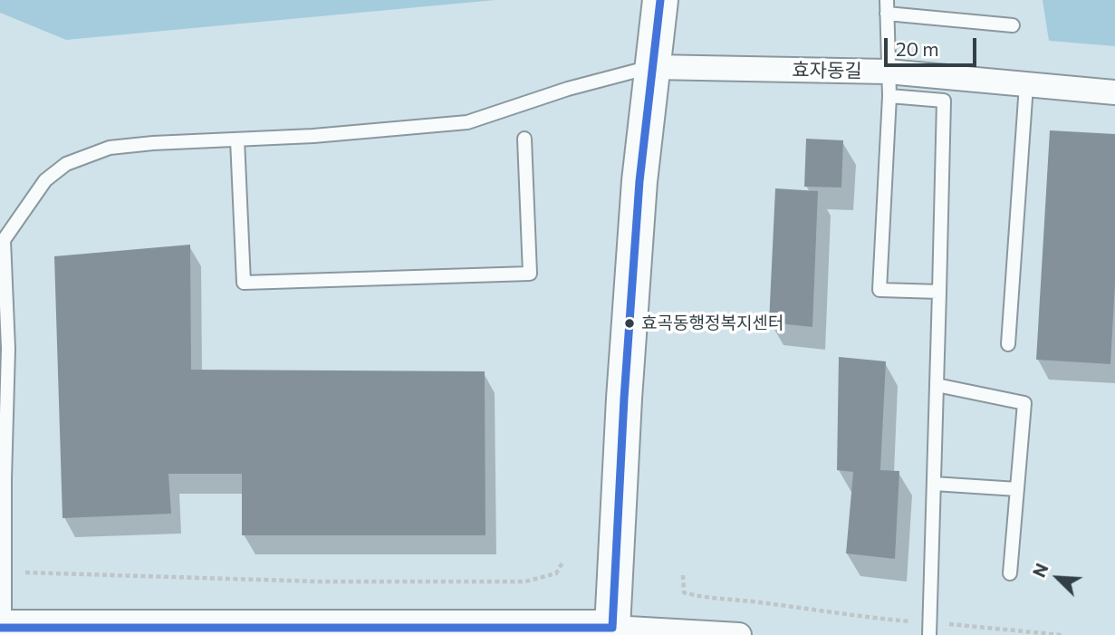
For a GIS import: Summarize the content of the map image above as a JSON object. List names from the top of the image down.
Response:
{
  "streets": {
    "street": ["효자동길"]
  },
  "places": ["효곡동행정복지센터"],
  "scale_bar": "20 m",
  "north": "top left"
}
